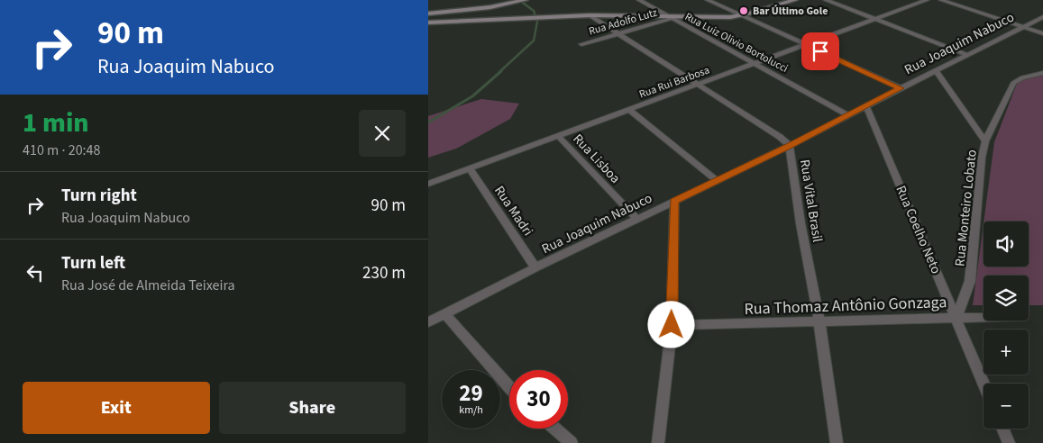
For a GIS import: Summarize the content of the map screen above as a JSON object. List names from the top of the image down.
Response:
{
  "streets": {
    "street": [
      "Rua Adolfo Lutz",
      "Rua Luiz Olivio Bortolucci",
      "Rua Joaquim Nabuco",
      "Rua Rui Barbosa",
      "Rua Lisboa",
      "Rua Vital Brasil",
      "Rua Monteiro Lobato",
      "Rua Madri",
      "Rua Coelho Neto",
      "Rua Thomaz Antônio Gonzaga"
    ]
  },
  "crossings": [
    ["Rua Adolfo Lutz", "Rua Luiz Olivio Bortolucci"],
    ["Rua Adolfo Lutz", "Rua Vital Brasil"],
    ["Rua Luiz Olivio Bortolucci", "Rua Joaquim Nabuco"],
    ["Rua Luiz Olivio Bortolucci", "Rua Rui Barbosa"],
    ["Rua Joaquim Nabuco", "Rua Lisboa"],
    ["Rua Joaquim Nabuco", "Rua Vital Brasil"],
    ["Rua Joaquim Nabuco", "Rua Madri"],
    ["Rua Joaquim Nabuco", "Rua Coelho Neto"],
    ["Rua Rui Barbosa", "Rua Lisboa"],
    ["Rua Rui Barbosa", "Rua Vital Brasil"],
    ["Rua Rui Barbosa", "Rua Madri"],
    ["Rua Vital Brasil", "Rua Thomaz Antônio Gonzaga"],
    ["Rua Monteiro Lobato", "Rua Coelho Neto"],
    ["Rua Monteiro Lobato", "Rua Thomaz Antônio Gonzaga"],
    ["Rua Coelho Neto", "Rua Thomaz Antônio Gonzaga"]
  ],
  "places": ["Bar Último Gole"],
  "page": {
    "turn": ["90 m", "Rua Joaquim Nabuco"],
    "heading": ["1 min", "410 m · 20:48"],
    "list": [
      {
        "name": "Turn right",
        "note": "Rua Joaquim Nabuco",
        "value": "90 m"
      },
      {
        "name": "Turn left",
        "note": "Rua José de Almeida Teixeira",
        "value": "230 m"
      }
    ],
    "map_buttons": ["+", "−"],
    "speed": "29 km/h",
    "limit": "30",
    "buttons": ["Exit", "Share"]
  }
}
